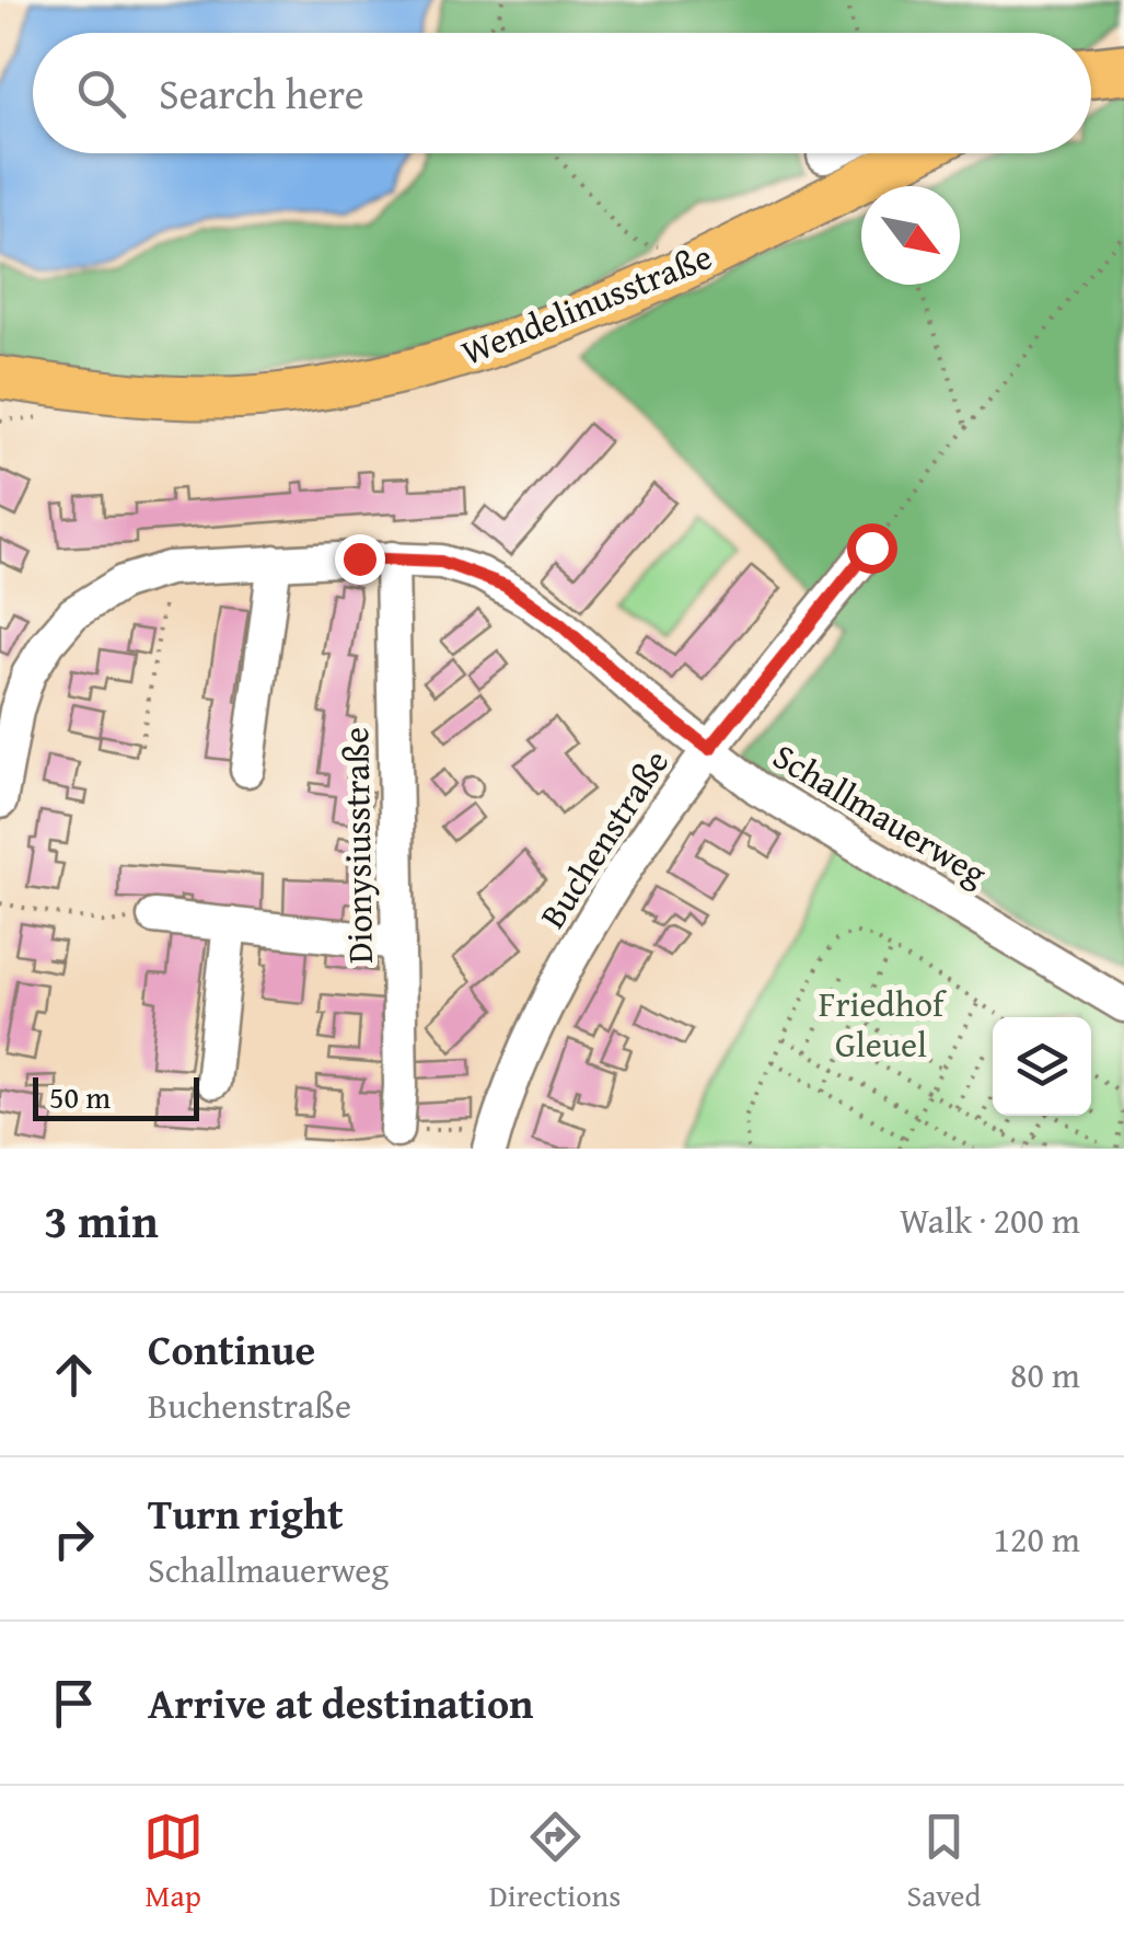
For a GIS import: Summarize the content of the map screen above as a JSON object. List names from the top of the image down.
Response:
{
  "streets": {
    "main road": ["Wendelinusstraße"],
    "street": ["Schallmauerweg", "Buchenstraße", "Dionysiusstraße"]
  },
  "crossings": [
    ["Schallmauerweg", "Buchenstraße"],
    ["Schallmauerweg", "Dionysiusstraße"]
  ],
  "parks": ["Friedhof Gleuel"],
  "scale_bar": "50 m",
  "north": "bottom right",
  "page": {
    "search": "Search here",
    "scale": "50 m",
    "heading": ["3 min", "Walk · 200 m"],
    "list": [
      ["Continue", "Buchenstraße", "80 m"],
      ["Turn right", "Schallmauerweg", "120 m"],
      "Arrive at destination"
    ],
    "nav": ["Map", "Directions", "Saved"]
  }
}
